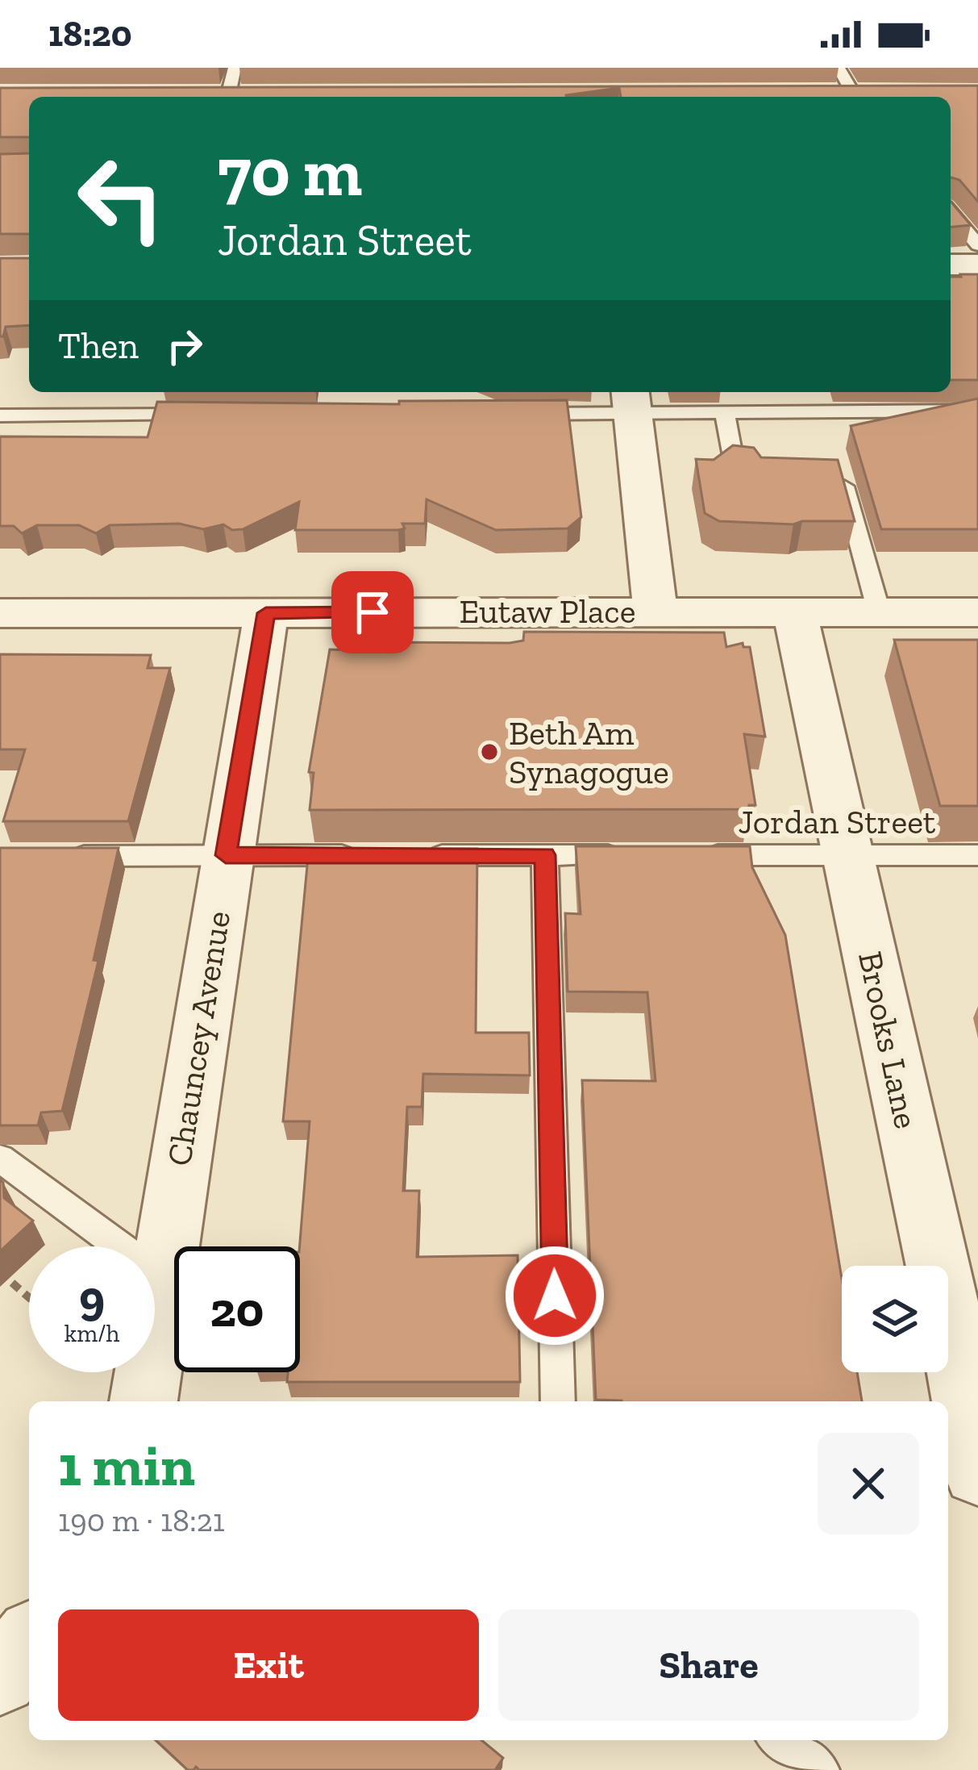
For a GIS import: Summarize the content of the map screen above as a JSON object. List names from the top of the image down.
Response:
{
  "streets": {
    "street": ["Eutaw Place", "Chauncey Avenue", "Brooks Lane"],
    "lane": ["Jordan Street"]
  },
  "crossings": [
    ["Eutaw Place", "Chauncey Avenue"],
    ["Eutaw Place", "Brooks Lane"],
    ["Jordan Street", "Brooks Lane"]
  ],
  "places": ["Beth Am Synagogue"],
  "page": {
    "status": "18:20",
    "turn": ["70 m", "Jordan Street"],
    "then": "Then",
    "speed": "9 km/h",
    "limit": "20",
    "heading": ["1 min", "190 m · 18:21"],
    "buttons": ["Exit", "Share"]
  }
}
